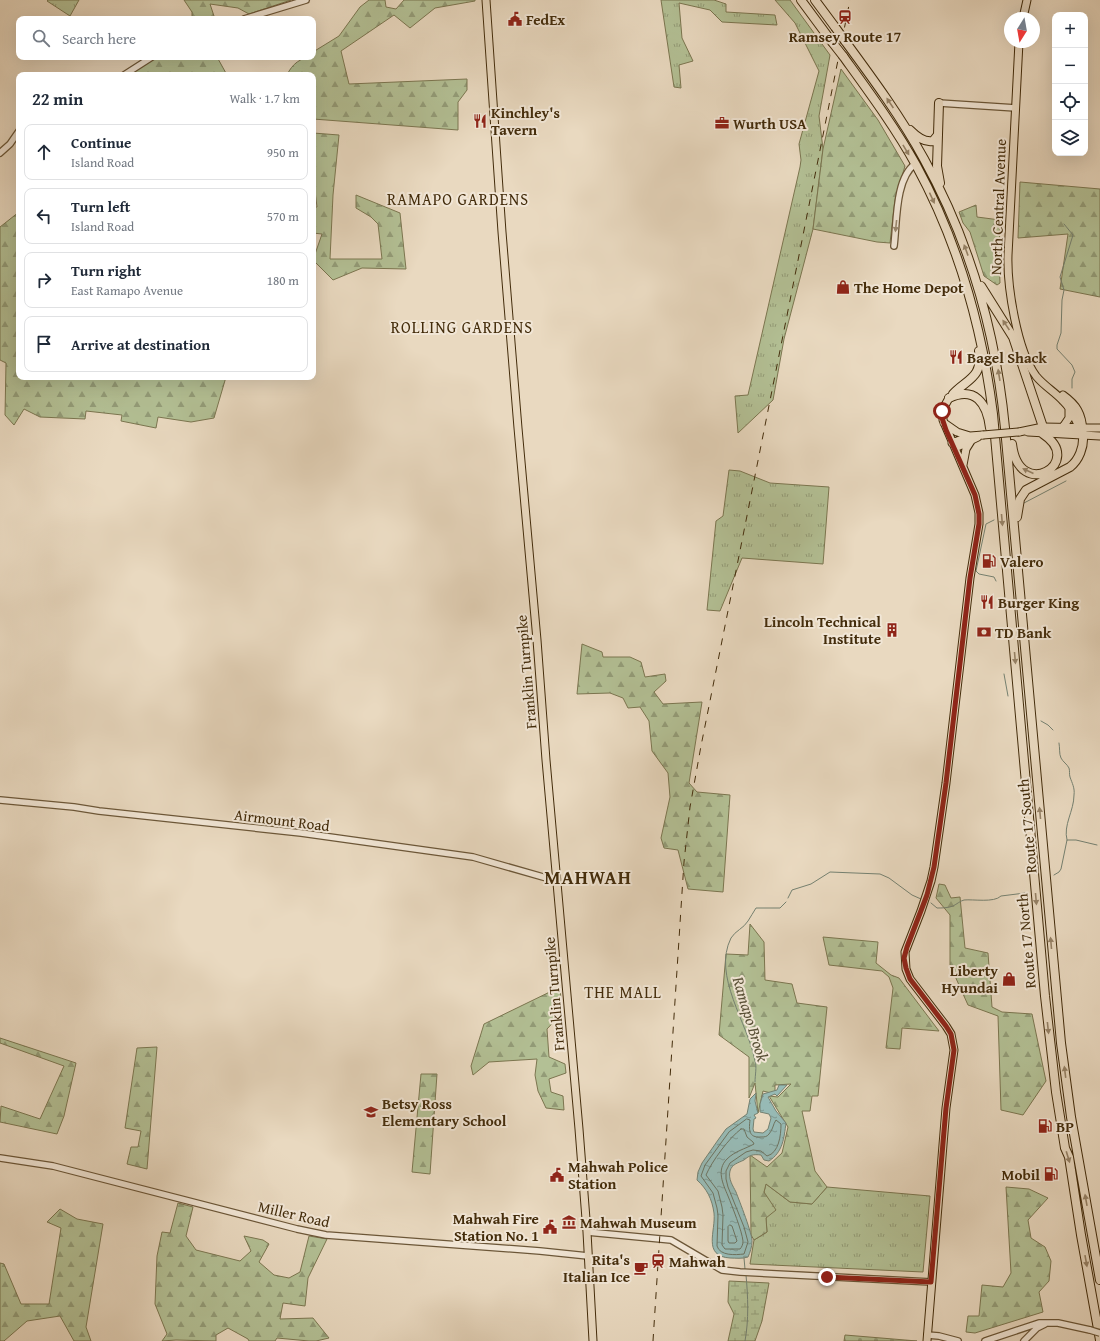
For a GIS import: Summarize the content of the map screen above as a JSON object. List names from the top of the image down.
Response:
{
  "streets": {
    "highway": ["Route 17 South", "Route 17 North"],
    "main road": ["North Central Avenue", "Franklin Turnpike"],
    "street": ["Airmount Road", "Miller Road"]
  },
  "crossings": [
    ["Franklin Turnpike", "Airmount Road"],
    ["Franklin Turnpike", "Miller Road"]
  ],
  "one_way": ["Route 17 South", "Route 17 North"],
  "districts": [
    "RAMAPO GARDENS",
    "ROLLING GARDENS",
    "MAHWAH",
    "THE MALL"
  ],
  "water": ["Ramapo Brook"],
  "places": {
    "station": ["Ramsey Route 17", "Mahwah"],
    "public building": ["FedEx", "Mahwah Police Station", "Mahwah Fire Station No. 1"],
    "restaurant": ["Kinchley's Tavern", "Bagel Shack", "Burger King"],
    "office": ["Wurth USA"],
    "shop": ["The Home Depot", "Liberty Hyundai"],
    "fuel station": ["Valero", "BP", "Mobil"],
    "building": ["Lincoln Technical Institute"],
    "bank": ["TD Bank"],
    "school or university": ["Betsy Ross Elementary School"],
    "museum": ["Mahwah Museum"],
    "cafe": ["Rita's Italian Ice"]
  },
  "north": "bottom",
  "page": {
    "map_buttons": ["+", "−"],
    "search": "Search here",
    "heading": ["22 min", "Walk · 1.7 km"],
    "list": [
      ["Continue", "Island Road", "950 m"],
      ["Turn left", "Island Road", "570 m"],
      ["Turn right", "East Ramapo Avenue", "180 m"],
      "Arrive at destination"
    ]
  }
}
